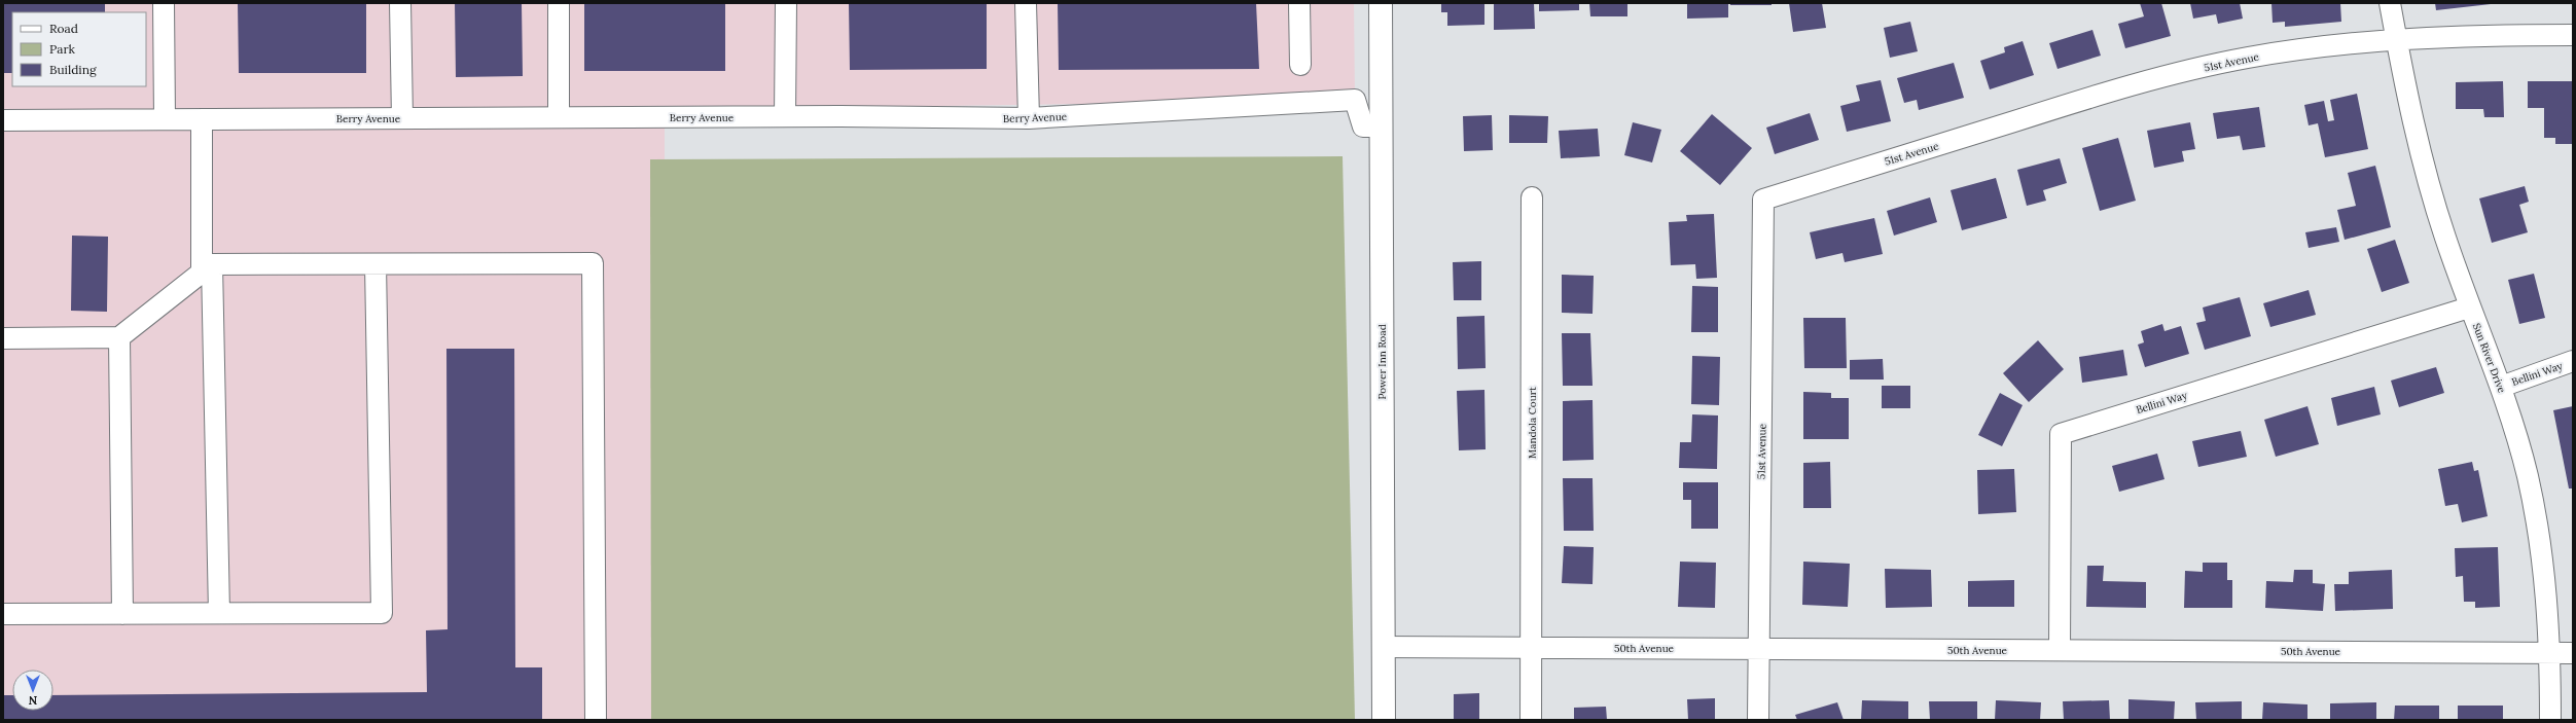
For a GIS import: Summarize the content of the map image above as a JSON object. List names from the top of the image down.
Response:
{
  "streets": {
    "main road": ["Power Inn Road"],
    "street": [
      "51st Avenue",
      "Berry Avenue",
      "Sun River Drive",
      "Bellini Way",
      "Mandola Court",
      "50th Avenue"
    ]
  },
  "crossings": [
    ["51st Avenue", "Sun River Drive"],
    ["51st Avenue", "50th Avenue"],
    ["Berry Avenue", "Power Inn Road"],
    ["Sun River Drive", "Bellini Way"],
    ["Sun River Drive", "50th Avenue"],
    ["Power Inn Road", "50th Avenue"],
    ["Bellini Way", "50th Avenue"],
    ["Mandola Court", "50th Avenue"]
  ],
  "legend": ["Road", "Park", "Building"],
  "north": "bottom"
}
